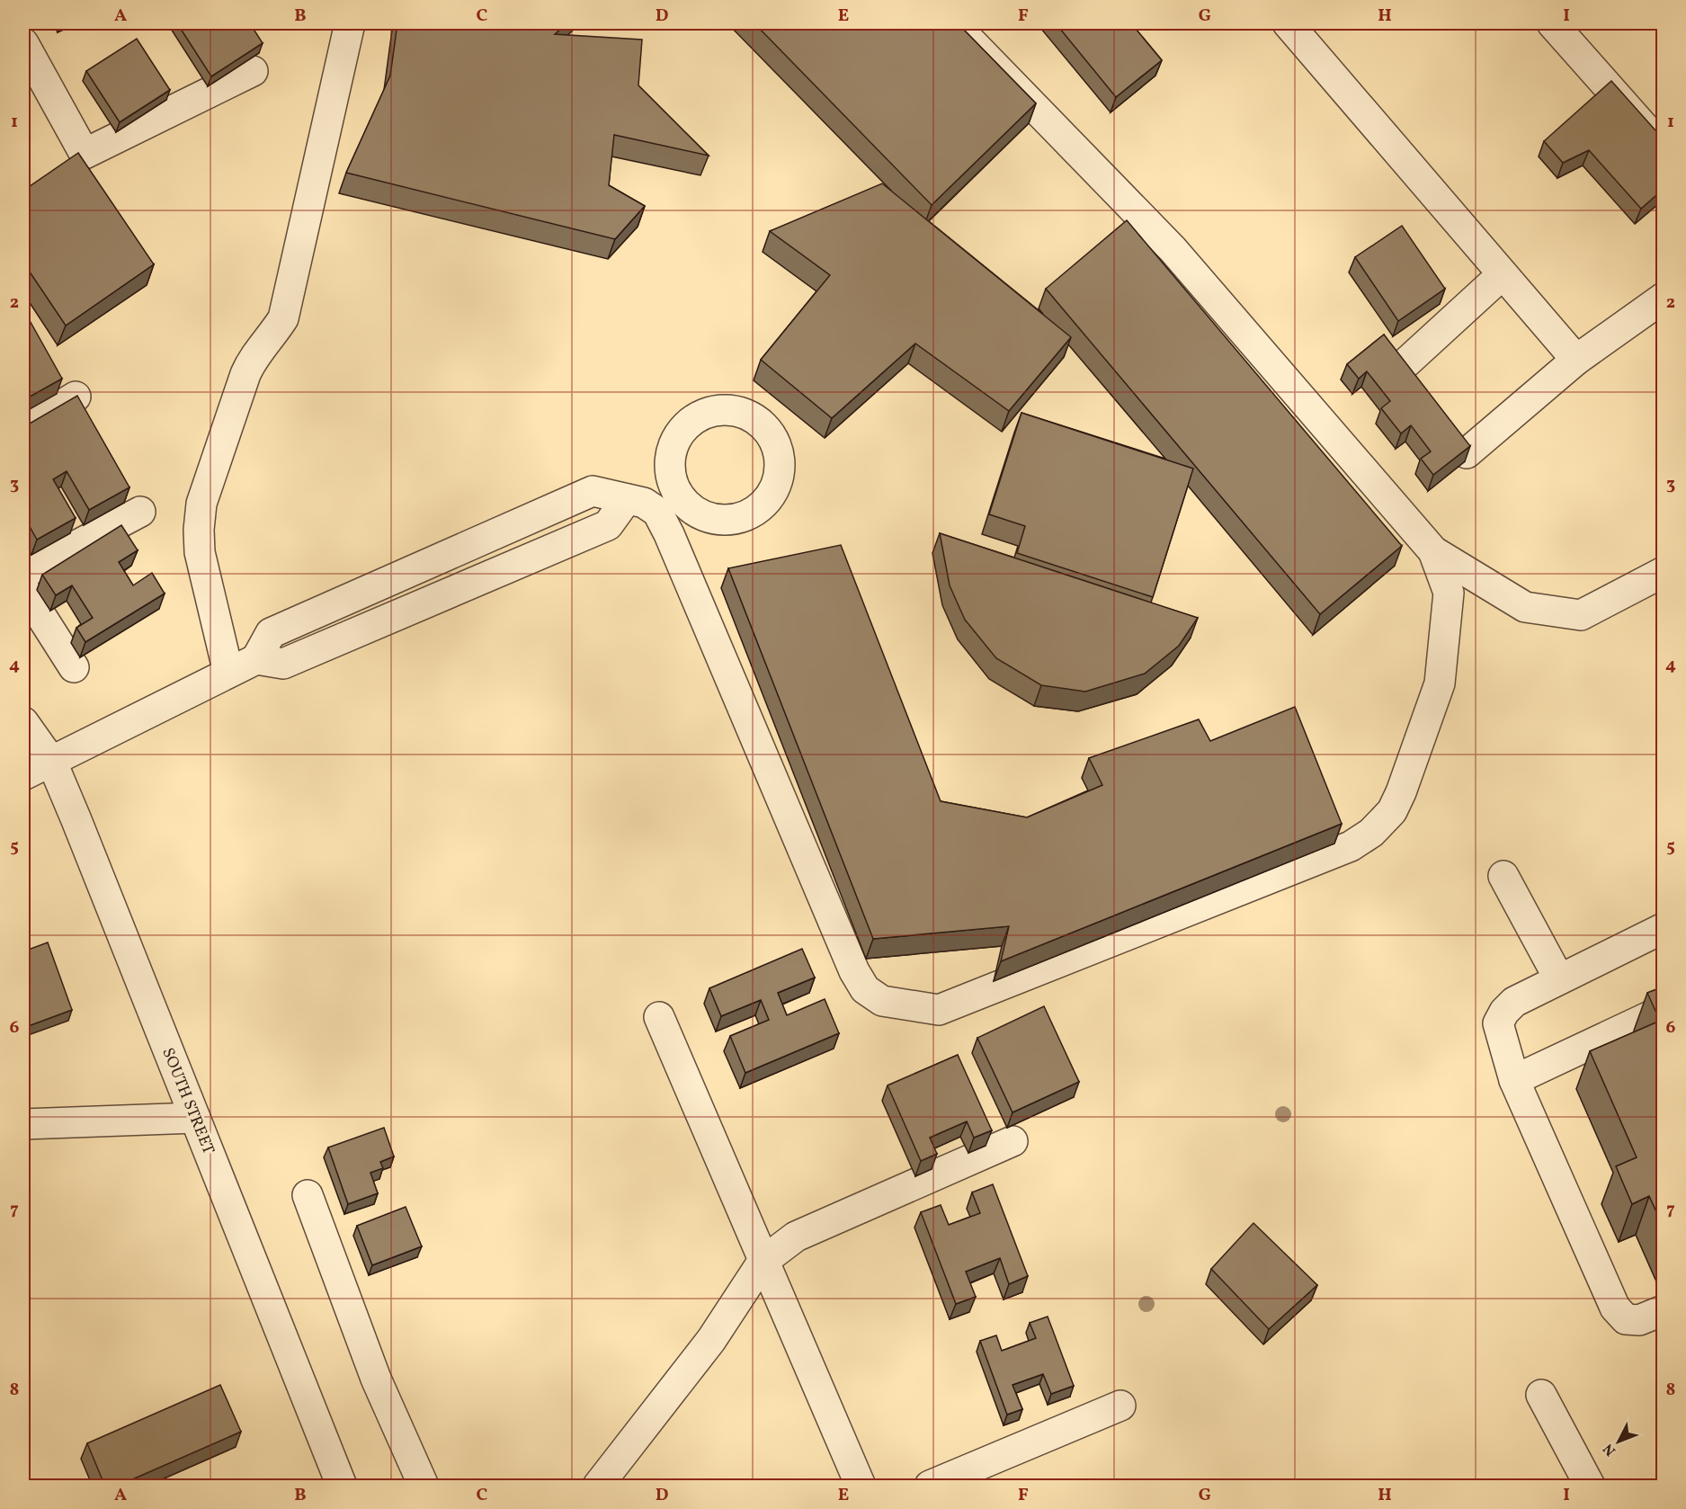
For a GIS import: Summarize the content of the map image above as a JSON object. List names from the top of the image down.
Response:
{
  "streets": {
    "street": ["SOUTH STREET"]
  },
  "north": "bottom left",
  "grid": {
    "columns": [
      "A",
      "B",
      "C",
      "D",
      "E",
      "F",
      "G",
      "H",
      "I"
    ],
    "rows": [
      "1",
      "2",
      "3",
      "4",
      "5",
      "6",
      "7",
      "8"
    ]
  }
}
